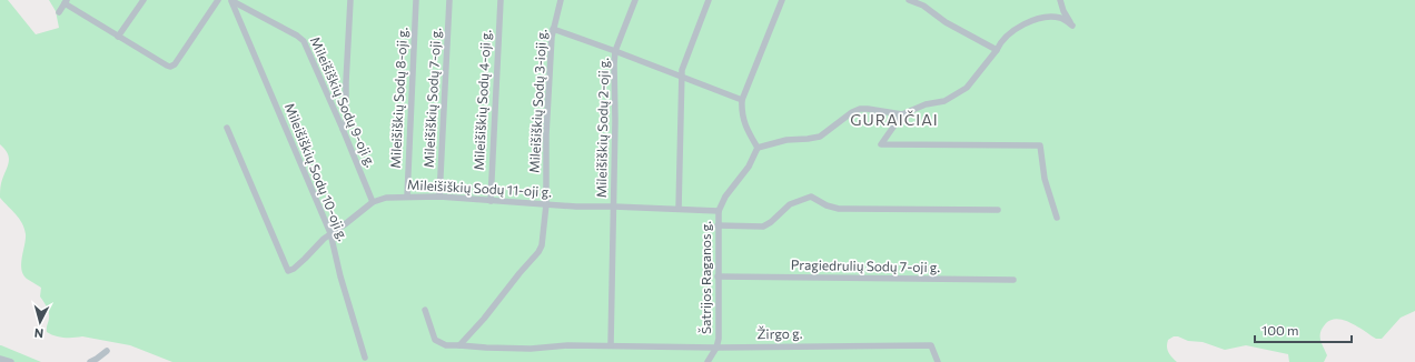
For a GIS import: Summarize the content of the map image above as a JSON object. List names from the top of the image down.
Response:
{
  "streets": {
    "street": [
      "Mileišiškių Sodų 8-oji g.",
      "Mileišiškių Sodų 7-oji g.",
      "Mileišiškių Sodų 4-oji g.",
      "Mileišiškių Sodų 3-ioji g.",
      "Mileišiškių Sodų 9-oji g.",
      "Mileišiškių Sodų 2-oji g.",
      "Mileišiškių Sodų 10-oji g.",
      "Mileišiškių Sodų 11-oji g.",
      "Pragiedrulių Sodų 7-oji g.",
      "Šatrijos Raganos g.",
      "Žirgo g."
    ]
  },
  "crossings": [
    ["Mileišiškių Sodų 8-oji g.", "Mileišiškių Sodų 11-oji g."],
    ["Mileišiškių Sodų 7-oji g.", "Mileišiškių Sodų 11-oji g."],
    ["Mileišiškių Sodų 4-oji g.", "Mileišiškių Sodų 11-oji g."],
    ["Mileišiškių Sodų 3-ioji g.", "Mileišiškių Sodų 11-oji g."],
    ["Mileišiškių Sodų 9-oji g.", "Mileišiškių Sodų 10-oji g."],
    ["Mileišiškių Sodų 9-oji g.", "Mileišiškių Sodų 11-oji g."],
    ["Mileišiškių Sodų 2-oji g.", "Mileišiškių Sodų 11-oji g."],
    ["Mileišiškių Sodų 10-oji g.", "Mileišiškių Sodų 11-oji g."],
    ["Mileišiškių Sodų 11-oji g.", "Šatrijos Raganos g."],
    ["Pragiedrulių Sodų 7-oji g.", "Šatrijos Raganos g."],
    ["Šatrijos Raganos g.", "Žirgo g."]
  ],
  "districts": ["GURAIČIAI"],
  "scale_bar": "100 m",
  "north": "bottom"
}
